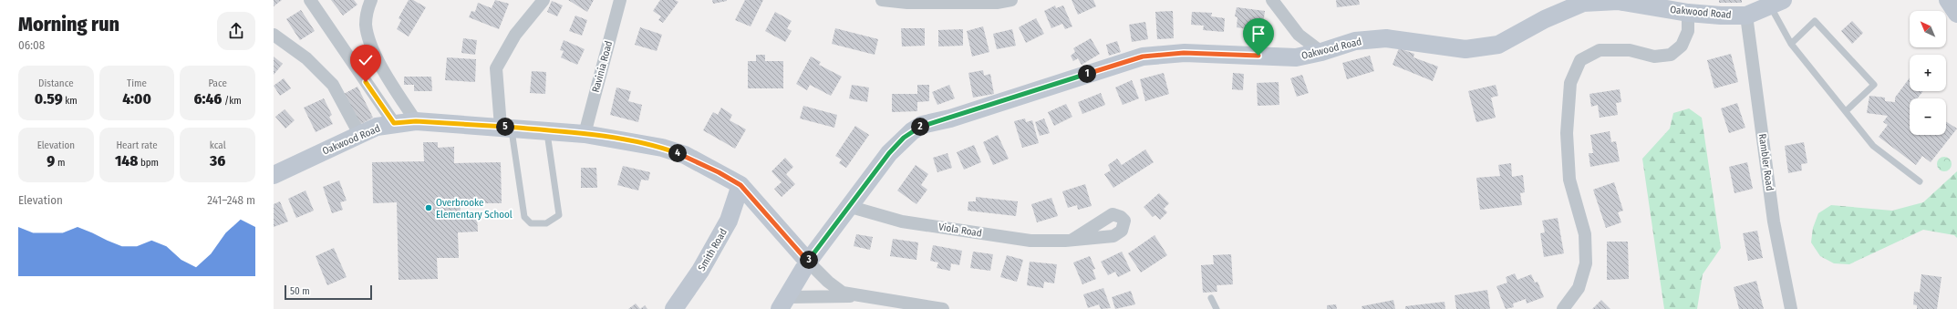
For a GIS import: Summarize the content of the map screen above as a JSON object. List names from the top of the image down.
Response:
{
  "streets": {
    "main road": ["Oakwood Road", "Smith Road"],
    "street": ["Ravinia Road", "Rambler Road", "Viola Road"]
  },
  "crossings": [
    ["Oakwood Road", "Ravinia Road"],
    ["Oakwood Road", "Rambler Road"],
    ["Oakwood Road", "Viola Road"],
    ["Oakwood Road", "Smith Road"]
  ],
  "places": ["Overbrooke Elementary School"],
  "scale_bar": "50 m",
  "north": "top left",
  "page": {
    "heading": ["Morning run", "06:08"],
    "map_buttons": ["+", "−"],
    "stats": [
      ["Distance", "0.59 km"],
      ["Time", "4:00"],
      ["Pace", "6:46 /km"],
      ["Elevation", "9 m"],
      ["Heart rate", "148 bpm"],
      ["kcal", "36"]
    ],
    "pins": [
      "1",
      "2",
      "5",
      "4",
      "3"
    ],
    "chart": ["Elevation", "241–248 m"],
    "scale": "50 m"
  }
}
